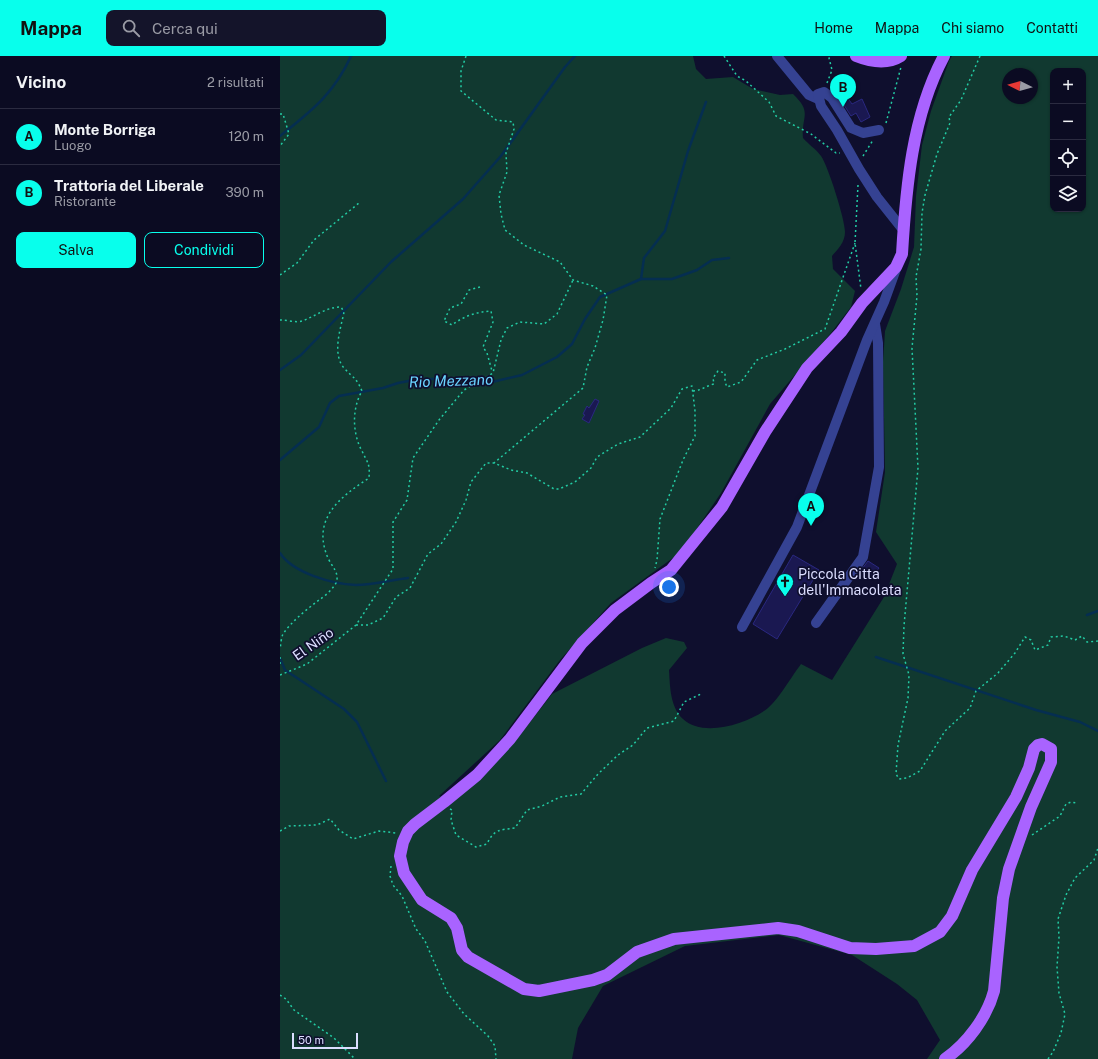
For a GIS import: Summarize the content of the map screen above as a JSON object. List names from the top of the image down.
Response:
{
  "streets": {
    "path": ["El Niño"]
  },
  "water": ["Rio Mezzano"],
  "places": {
    "church": ["Piccola Citta dell'Immacolata"]
  },
  "scale_bar": "50 m",
  "north": "left",
  "page": {
    "header": "Mappa",
    "search": "Cerca qui",
    "nav": [
      "Home",
      "Mappa",
      "Chi siamo",
      "Contatti"
    ],
    "heading": ["Vicino", "2 risultati"],
    "map_buttons": ["+", "−"],
    "pins": ["B", "A"],
    "list": [
      {
        "mark": "A",
        "name": "Monte Borriga",
        "note": "Luogo",
        "value": "120 m"
      },
      {
        "mark": "B",
        "name": "Trattoria del Liberale",
        "note": "Ristorante",
        "value": "390 m"
      }
    ],
    "buttons": ["Salva", "Condividi"],
    "scale": "50 m"
  }
}
